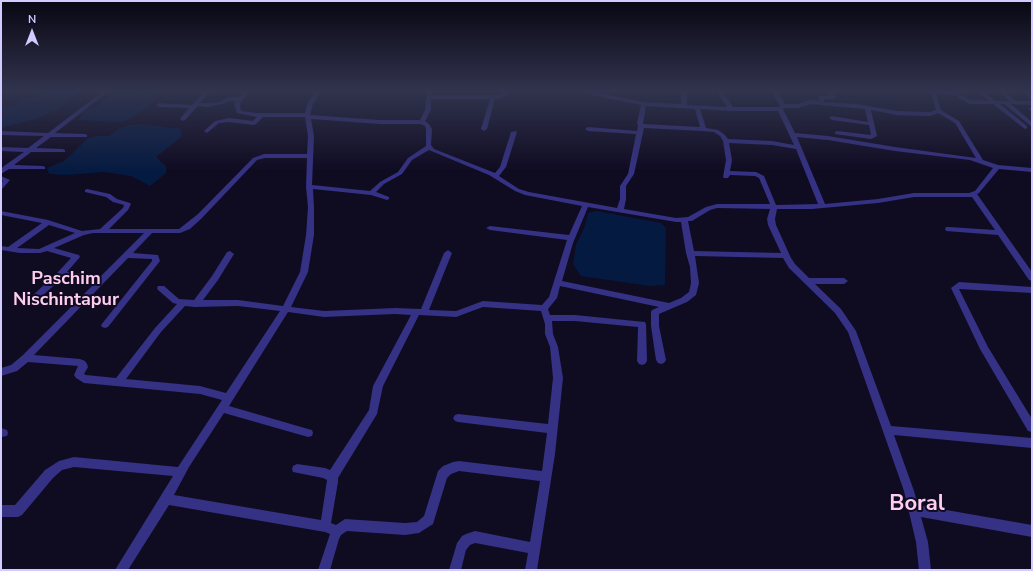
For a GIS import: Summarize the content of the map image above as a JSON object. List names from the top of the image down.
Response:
{
  "districts": ["Paschim Nischintapur", "Boral"],
  "north": "top"
}
